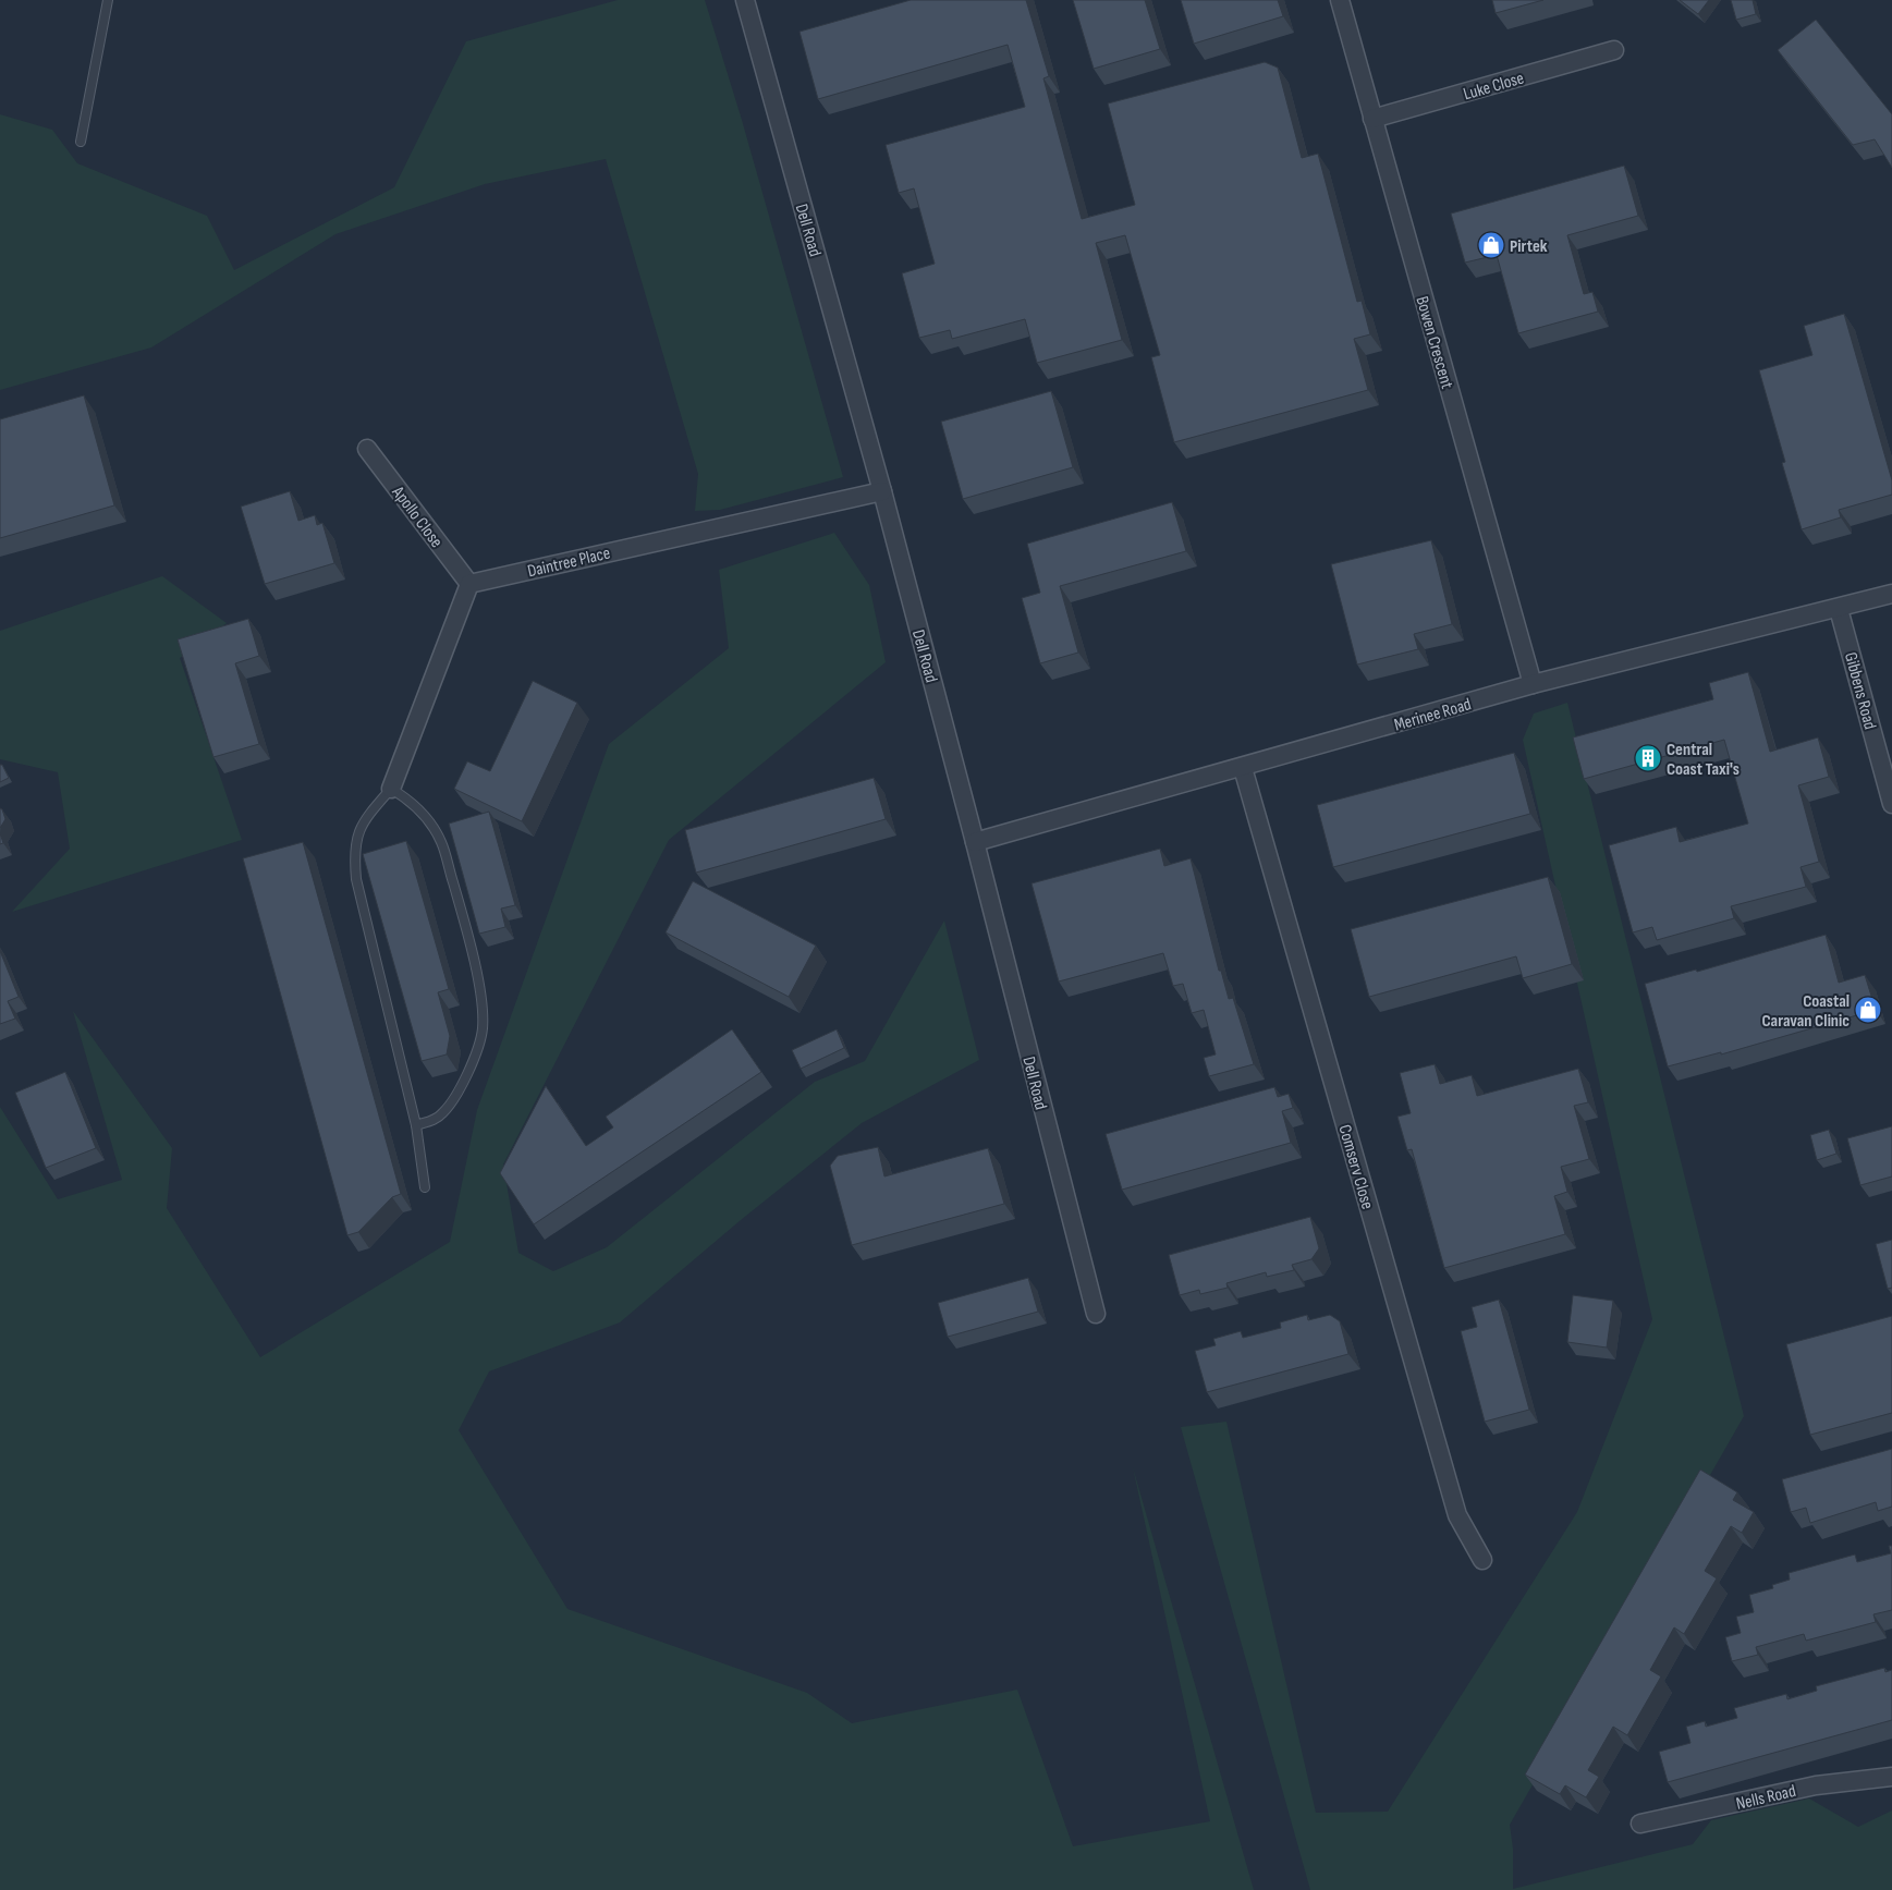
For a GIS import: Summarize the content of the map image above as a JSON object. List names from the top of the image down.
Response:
{
  "streets": {
    "street": [
      "Luke Close",
      "Dell Road",
      "Bowen Crescent",
      "Apollo Close",
      "Daintree Place",
      "Gibbens Road",
      "Merinee Road",
      "Comserv Close",
      "Nells Road"
    ]
  },
  "crossings": [
    ["Luke Close", "Bowen Crescent"],
    ["Dell Road", "Daintree Place"],
    ["Dell Road", "Merinee Road"],
    ["Bowen Crescent", "Merinee Road"],
    ["Apollo Close", "Daintree Place"],
    ["Gibbens Road", "Merinee Road"],
    ["Merinee Road", "Comserv Close"]
  ],
  "places": {
    "shop": ["Pirtek", "Coastal Caravan Clinic"],
    "building": ["Central Coast Taxi's"]
  }
}
